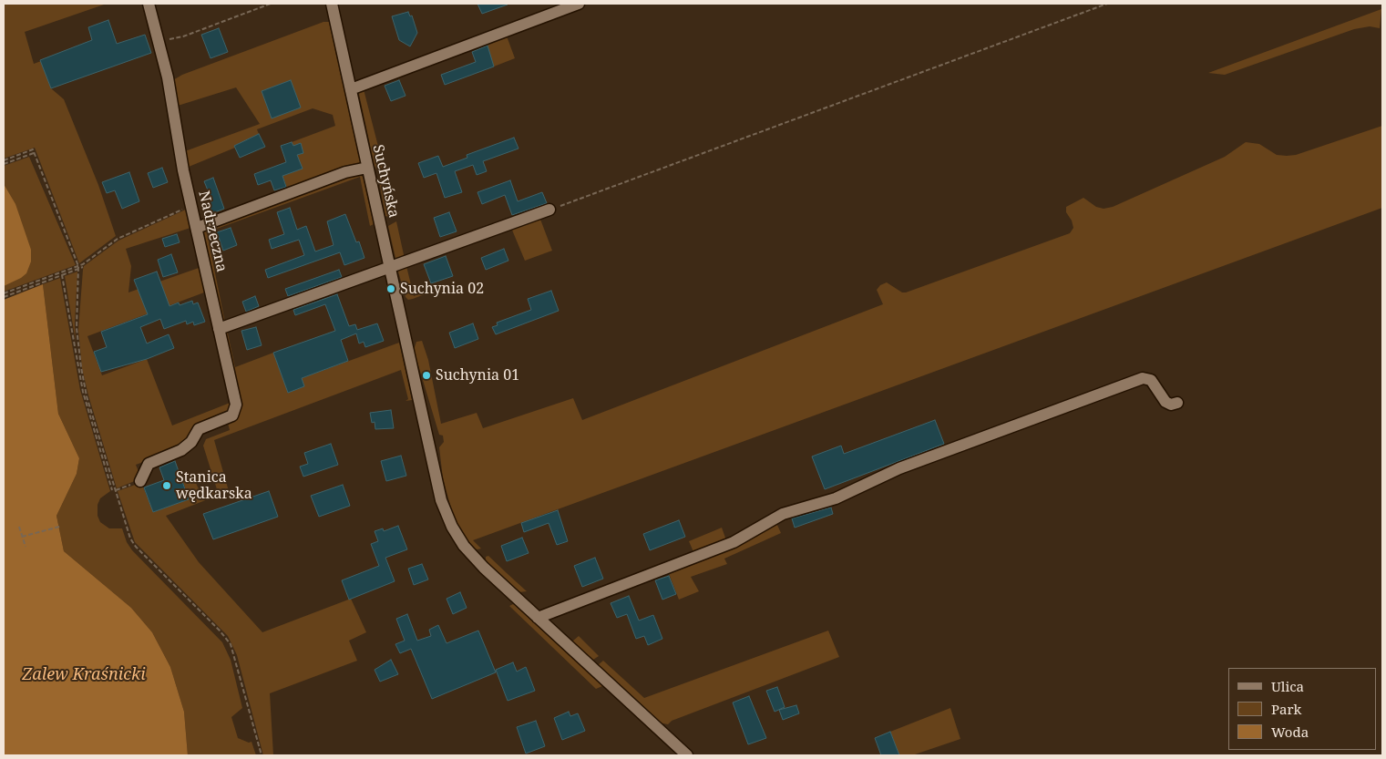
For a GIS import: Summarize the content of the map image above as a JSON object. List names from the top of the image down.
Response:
{
  "streets": {
    "street": ["Suchyńska", "Nadrzeczna"]
  },
  "water": ["Zalew Kraśnicki"],
  "places": ["Suchynia 02", "Suchynia 01", "Stanica wędkarska"],
  "legend": ["Ulica", "Park", "Woda"]
}
